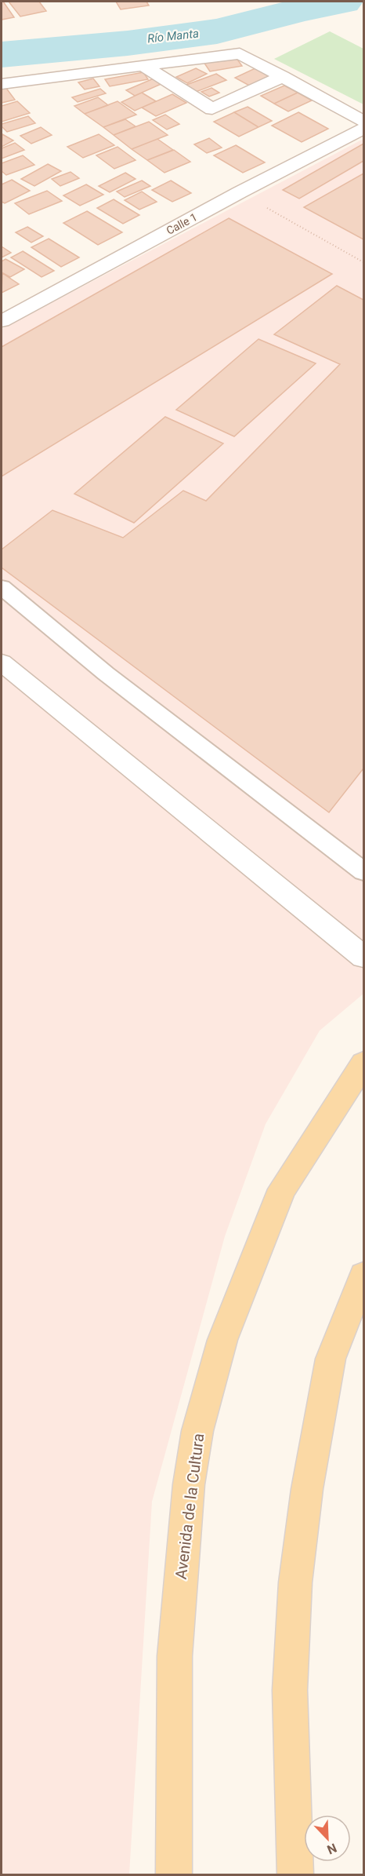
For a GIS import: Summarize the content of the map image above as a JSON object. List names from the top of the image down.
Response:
{
  "streets": {
    "main road": ["Avenida de la Cultura"],
    "street": ["Calle 1"]
  },
  "water": ["Río Manta"],
  "north": "bottom right"
}
